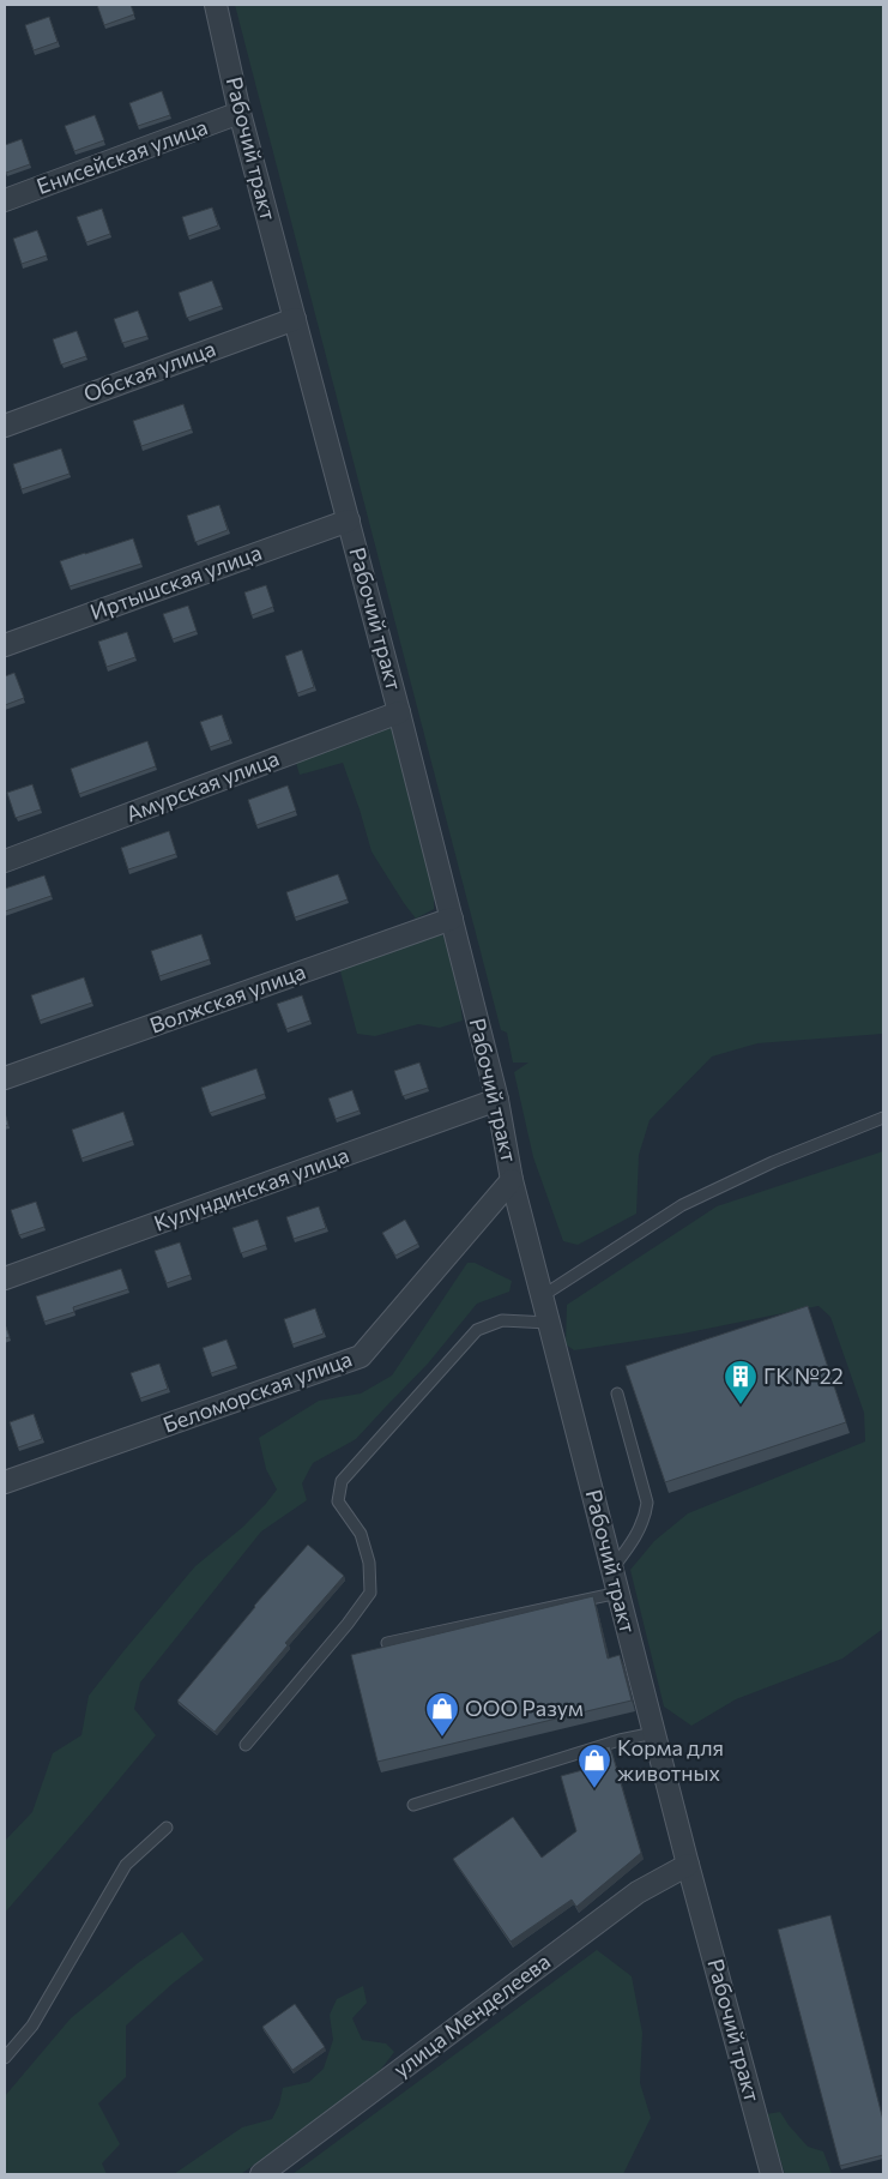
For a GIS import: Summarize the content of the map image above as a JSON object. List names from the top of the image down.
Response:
{
  "streets": {
    "street": [
      "Рабочий тракт",
      "Енисейская улица",
      "Обская улица",
      "Иртышская улица",
      "Амурская улица",
      "Волжская улица",
      "Кулундинская улица",
      "Беломорская улица",
      "улица Менделеева"
    ]
  },
  "crossings": [
    ["Рабочий тракт", "Енисейская улица"],
    ["Рабочий тракт", "Обская улица"],
    ["Рабочий тракт", "Иртышская улица"],
    ["Рабочий тракт", "Амурская улица"],
    ["Рабочий тракт", "Волжская улица"],
    ["Рабочий тракт", "Кулундинская улица"],
    ["Рабочий тракт", "Беломорская улица"],
    ["Рабочий тракт", "улица Менделеева"]
  ],
  "places": {
    "building": ["ГК №22"],
    "shop": ["ООО Разум", "Корма для животных"]
  }
}
